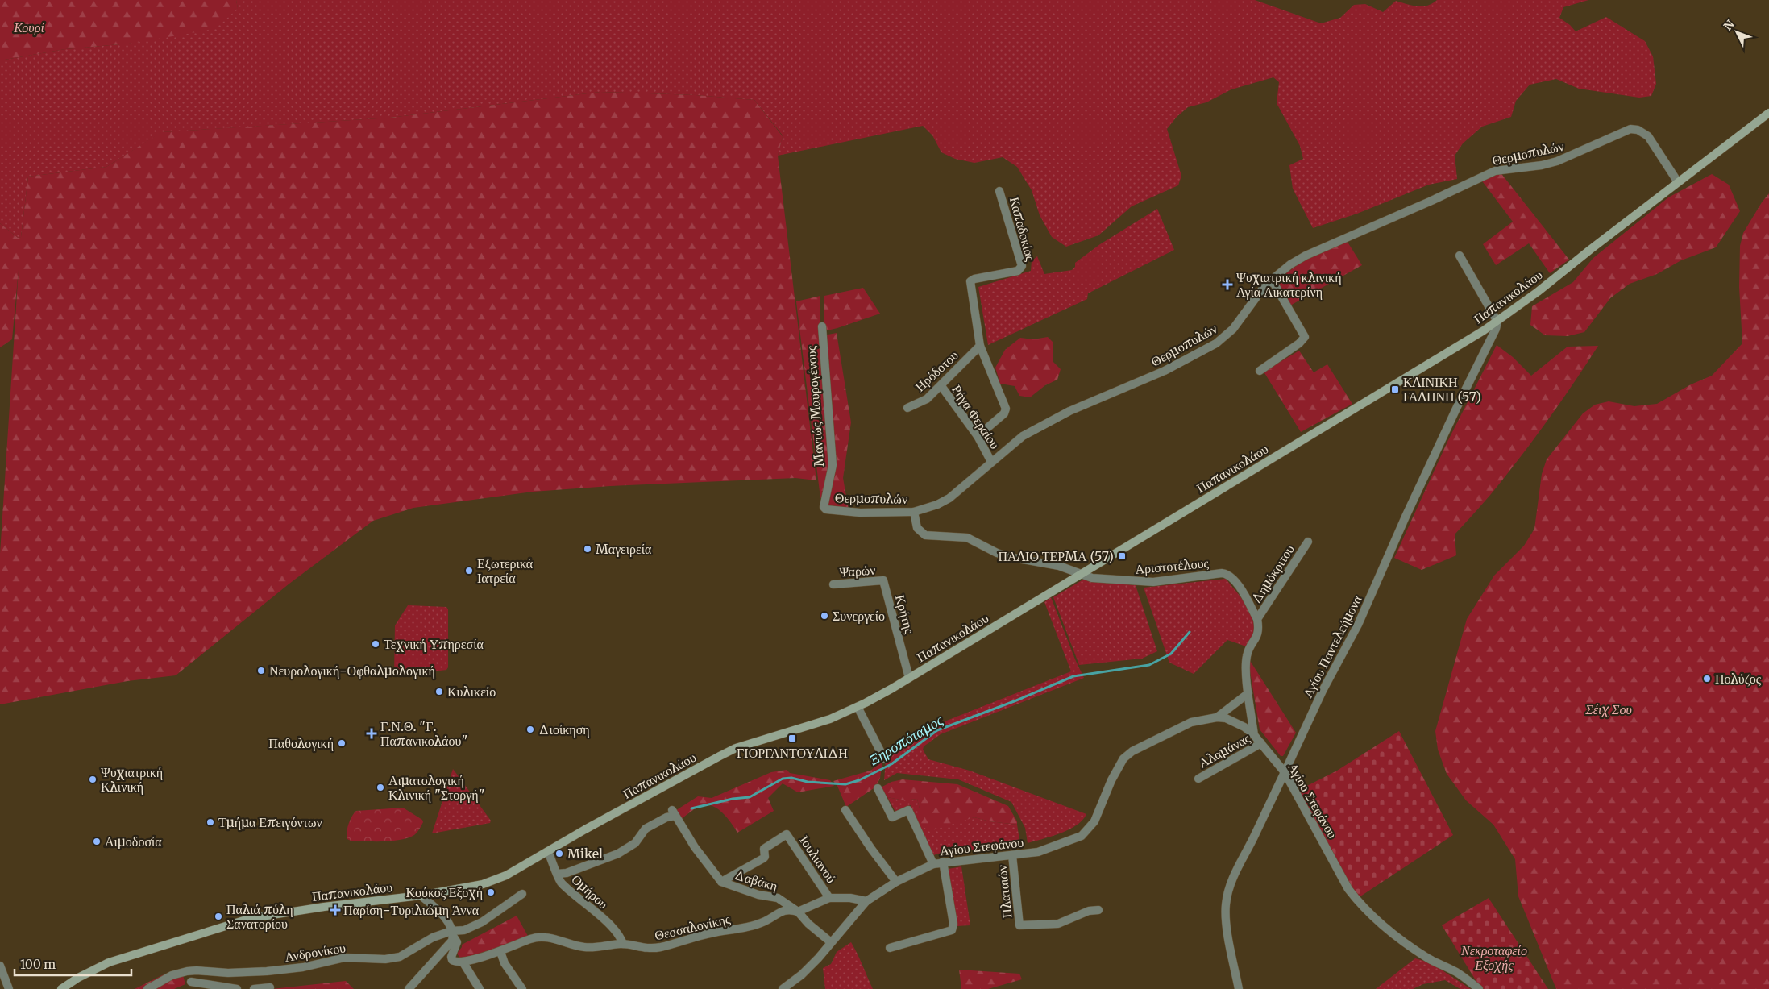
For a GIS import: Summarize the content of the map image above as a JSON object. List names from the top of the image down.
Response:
{
  "streets": {
    "main road": ["Παπανικολάου"],
    "street": [
      "Θερμοπυλών",
      "Καπαδοκίας",
      "Ηρόδοτου",
      "Μαντώς Μαυρογένους",
      "Ρήγα Φεραίου",
      "Αριστοτέλους",
      "Ψαρών",
      "Δημόκριτου",
      "Κρήτης",
      "Αγίου Παντελεήμονα",
      "Αλαμάνας",
      "Αγίου Στεφάνου",
      "Ιουλιανού",
      "Δαβάκη",
      "Ομήρου",
      "Πλαταιών",
      "Θεσσαλονίκης",
      "Ανδρονίκου"
    ]
  },
  "crossings": [
    ["Θερμοπυλών", "Παπανικολάου"],
    ["Θερμοπυλών", "Μαντώς Μαυρογένους"],
    ["Θερμοπυλών", "Ρήγα Φεραίου"],
    ["Θερμοπυλών", "Αριστοτέλους"],
    ["Καπαδοκίας", "Ηρόδοτου"],
    ["Παπανικολάου", "Αριστοτέλους"],
    ["Παπανικολάου", "Κρήτης"],
    ["Παπανικολάου", "Αγίου Παντελεήμονα"],
    ["Παπανικολάου", "Ομήρου"],
    ["Ηρόδοτου", "Ρήγα Φεραίου"],
    ["Αριστοτέλους", "Δημόκριτου"],
    ["Ψαρών", "Κρήτης"],
    ["Αγίου Παντελεήμονα", "Αγίου Στεφάνου"],
    ["Αλαμάνας", "Αγίου Στεφάνου"],
    ["Αγίου Στεφάνου", "Δαβάκη"],
    ["Αγίου Στεφάνου", "Πλαταιών"],
    ["Αγίου Στεφάνου", "Θεσσαλονίκης"],
    ["Ιουλιανού", "Δαβάκη"],
    ["Ιουλιανού", "Θεσσαλονίκης"],
    ["Δαβάκη", "Ομήρου"],
    ["Δαβάκη", "Θεσσαλονίκης"],
    ["Ομήρου", "Θεσσαλονίκης"]
  ],
  "water": ["Ξηροπόταμος"],
  "parks": ["Κουρί", "Σέιχ Σου", "Νεκροταφείο Εξοχής"],
  "places": {
    "health": ["Ψυχιατρική κλινική Αγία Αικατερίνη", "Γ.Ν.Θ. \"Γ. Παπανικολάου\"", "Παρίση-Τυριλιώμη Άννα"],
    "transit": ["ΚΛΙΝΙΚΗ ΓΑΛΗΝΗ (57)", "ΠΑΛΙΟ ΤΕΡΜΑ (57)", "ΓΙΟΡΓΑΝΤΟΥΛΙΔΗ"],
    "other": [
      "Μαγειρεία",
      "Εξωτερικά Ιατρεία",
      "Συνεργείο",
      "Τεχνική Υπηρεσία",
      "Νευρολογική-Οφθαλμολογική",
      "Πολύζος",
      "Κυλικείο",
      "Διοίκηση",
      "Παθολογική",
      "Ψυχιατρική Κλινική",
      "Αιματολογική Κλινική \"Στοργή\"",
      "Τμήμα Επειγόντων",
      "Αιμοδοσία",
      "Mikel",
      "Κούκος Εξοχή",
      "Παλιά πύλη Σανατορίου"
    ]
  },
  "scale_bar": "100 m",
  "north": "top left"
}
